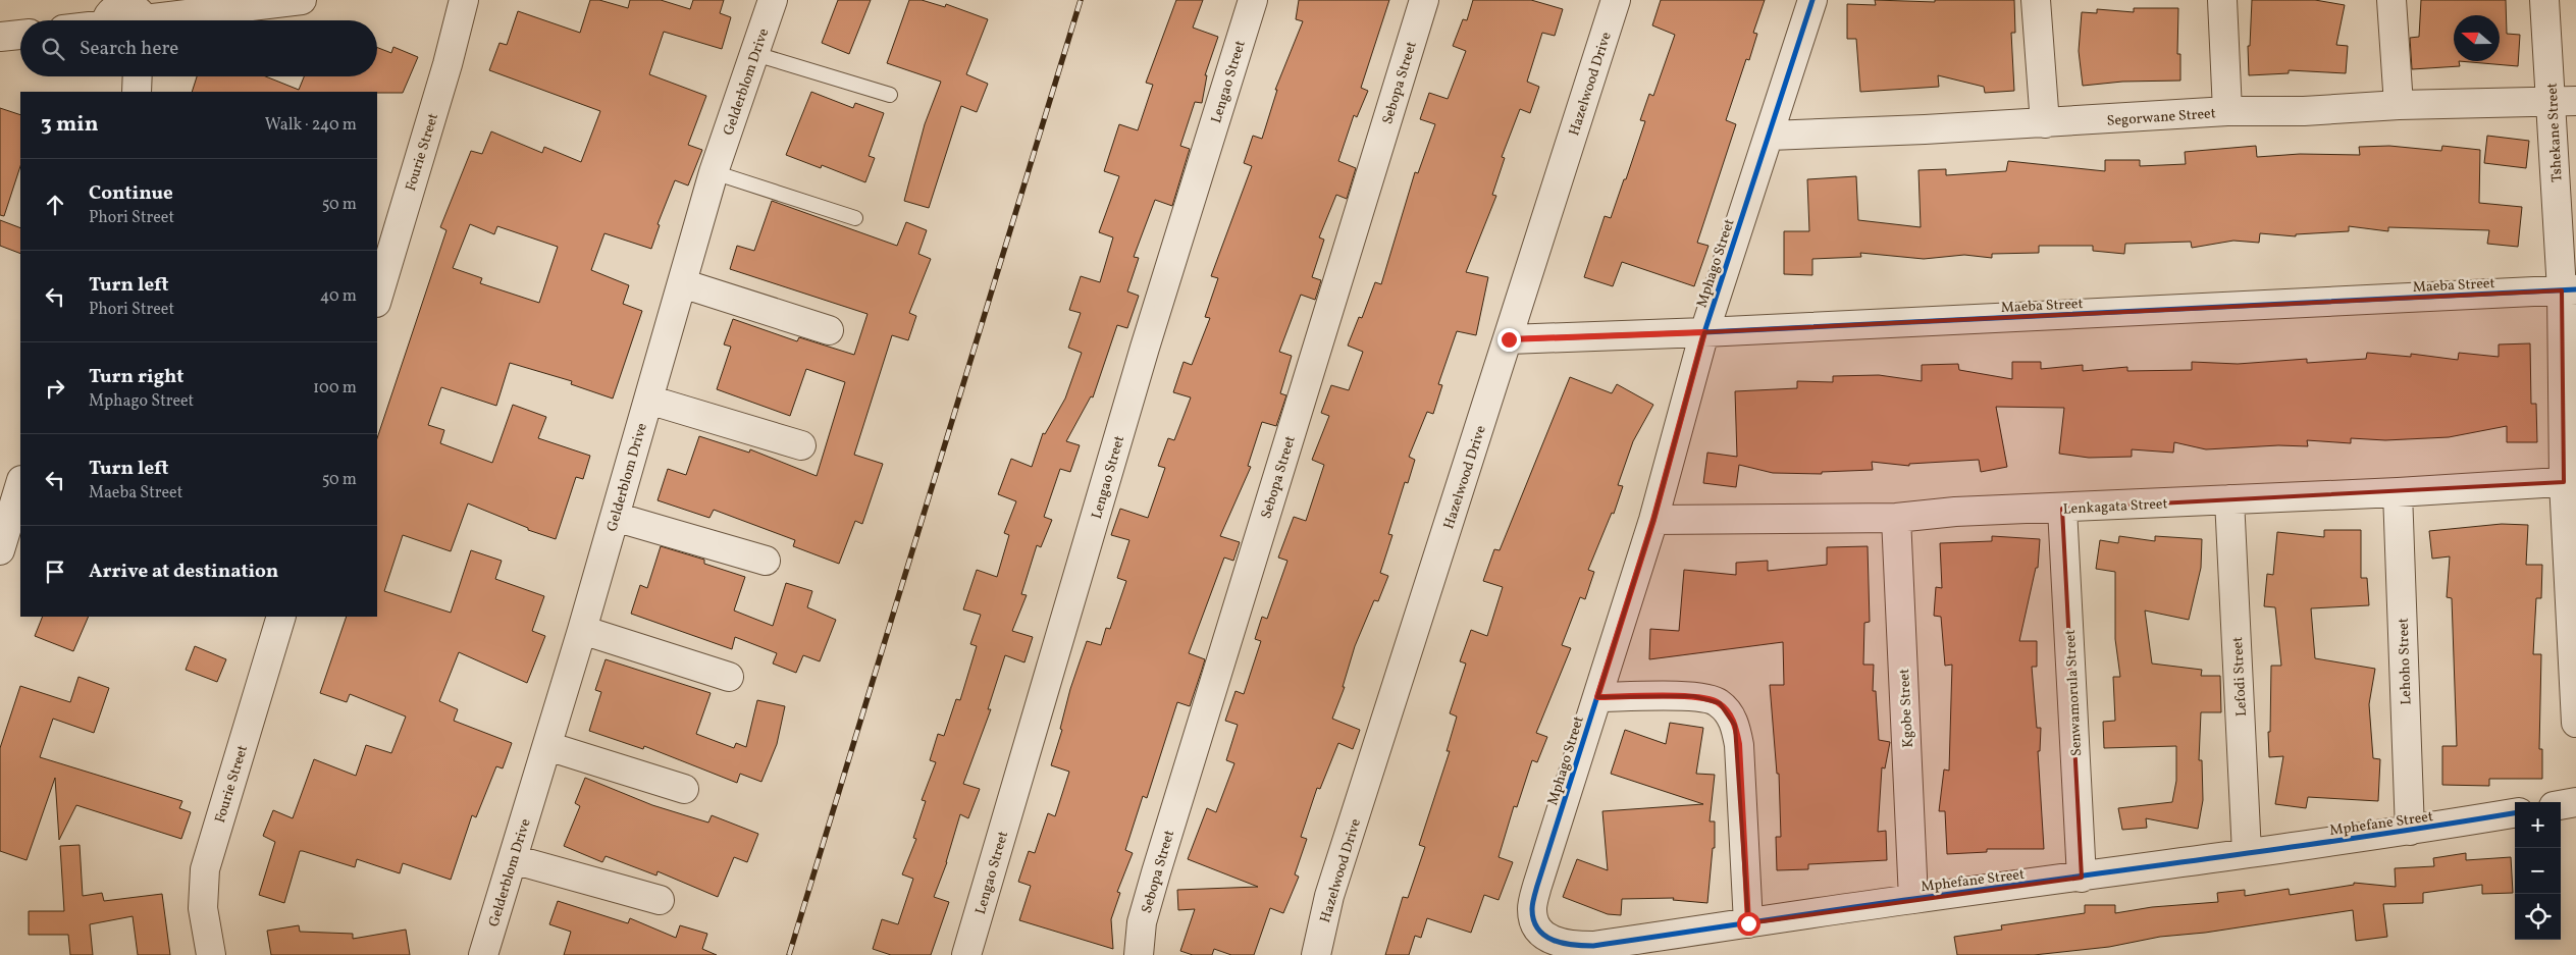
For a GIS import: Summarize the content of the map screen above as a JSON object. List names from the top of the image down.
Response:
{
  "streets": {
    "street": [
      "Gelderblom Drive",
      "Lengao Street",
      "Sebopa Street",
      "Hazelwood Drive",
      "Segorwane Street",
      "Tshekane Street",
      "Fourie Street",
      "Mphago Street",
      "Maeba Street",
      "Lenkagata Street",
      "Lehoho Street",
      "Lefodi Street",
      "Senwamorula Street",
      "Kgobe Street",
      "Mphefane Street"
    ]
  },
  "crossings": [
    ["Hazelwood Drive", "Maeba Street"],
    ["Segorwane Street", "Tshekane Street"],
    ["Segorwane Street", "Mphago Street"],
    ["Tshekane Street", "Maeba Street"],
    ["Tshekane Street", "Lenkagata Street"],
    ["Mphago Street", "Maeba Street"],
    ["Mphago Street", "Lenkagata Street"],
    ["Mphago Street", "Mphefane Street"],
    ["Lenkagata Street", "Lehoho Street"],
    ["Lenkagata Street", "Lefodi Street"],
    ["Lenkagata Street", "Senwamorula Street"],
    ["Lenkagata Street", "Kgobe Street"],
    ["Lehoho Street", "Mphefane Street"],
    ["Lefodi Street", "Mphefane Street"],
    ["Senwamorula Street", "Mphefane Street"],
    ["Kgobe Street", "Mphefane Street"]
  ],
  "north": "left",
  "page": {
    "search": "Search here",
    "heading": ["3 min", "Walk · 240 m"],
    "list": [
      ["Continue", "Phori Street", "50 m"],
      ["Turn left", "Phori Street", "40 m"],
      ["Turn right", "Mphago Street", "100 m"],
      ["Turn left", "Maeba Street", "50 m"],
      "Arrive at destination"
    ],
    "map_buttons": ["+", "−"]
  }
}
